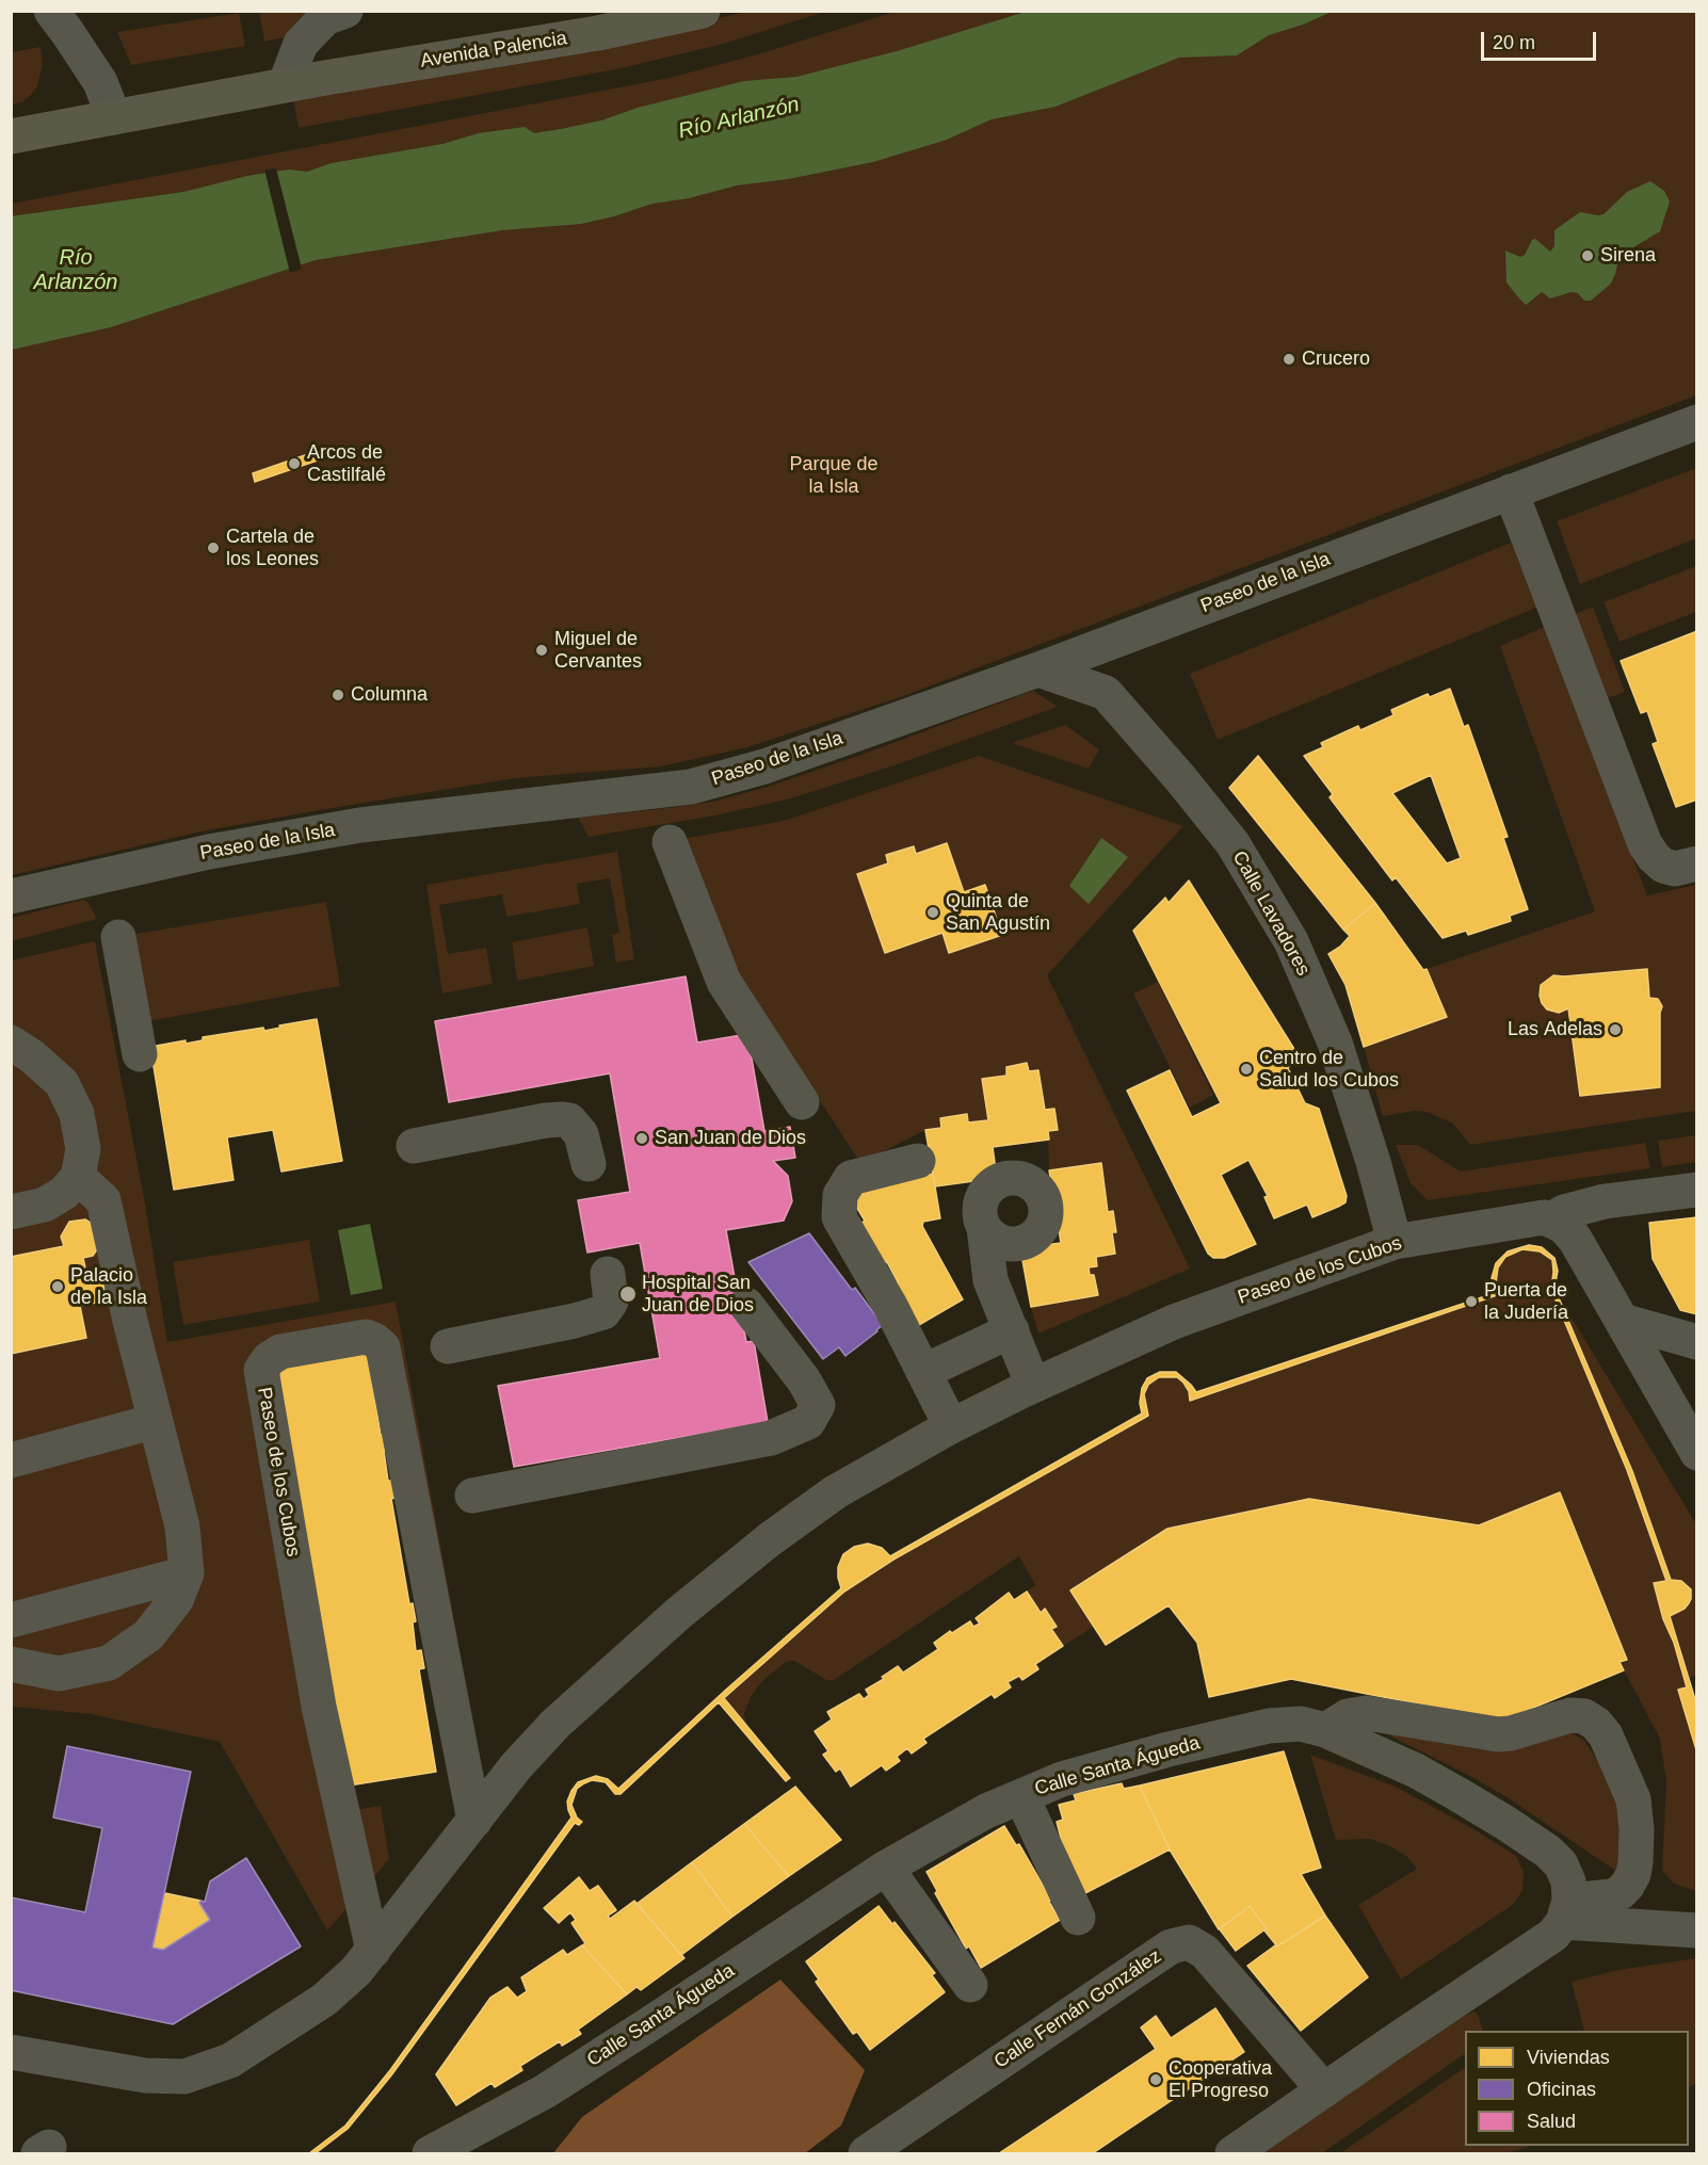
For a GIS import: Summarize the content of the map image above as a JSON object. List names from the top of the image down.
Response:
{
  "streets": {
    "highway": ["Avenida Palencia"],
    "street": [
      "Paseo de la Isla",
      "Calle Lavadores",
      "Paseo de los Cubos",
      "Calle Santa Águeda",
      "Calle Fernán González"
    ]
  },
  "crossings": [
    ["Paseo de la Isla", "Calle Lavadores"],
    ["Calle Lavadores", "Paseo de los Cubos"]
  ],
  "water": ["Río Arlanzón"],
  "parks": ["Parque de la Isla"],
  "places": [
    "Sirena",
    "Crucero",
    "Arcos de Castilfalé",
    "Cartela de los Leones",
    "Miguel de Cervantes",
    "Columna",
    "Quinta de San Agustín",
    "Las Adelas",
    "Centro de Salud los Cubos",
    "San Juan de Dios",
    "Palacio de la Isla",
    "Hospital San Juan de Dios",
    "Puerta de la Judería",
    "Cooperativa El Progreso"
  ],
  "legend": ["Viviendas", "Oficinas", "Salud"],
  "scale_bar": "20 m"
}
